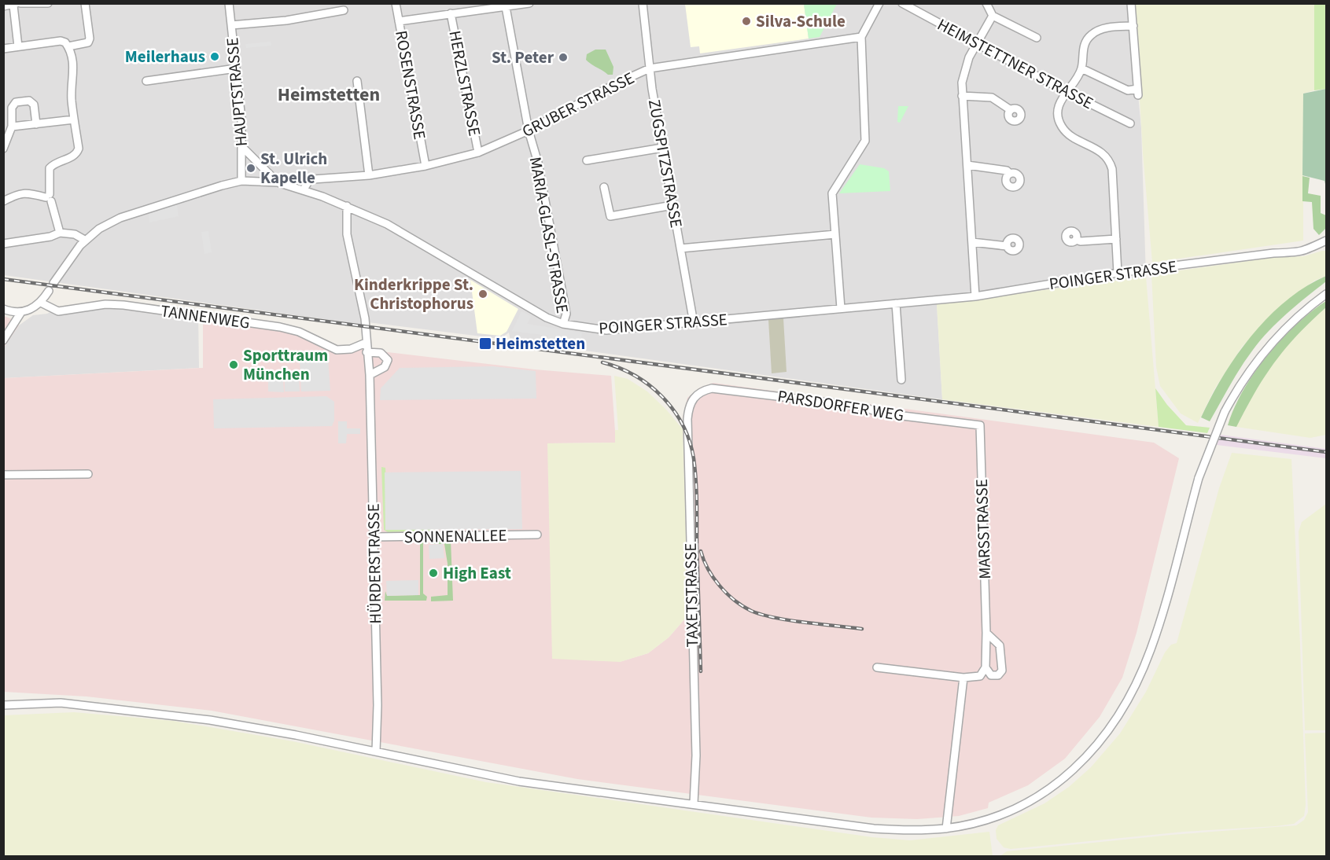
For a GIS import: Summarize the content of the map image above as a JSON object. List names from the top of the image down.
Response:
{
  "streets": {
    "street": [
      "HEIMSTETTNER STRASSE",
      "HERZLSTRASSE",
      "ROSENSTRASSE",
      "HAUPTSTRASSE",
      "GRUBER STRASSE",
      "ZUGSPITZSTRASSE",
      "MARIA-GLASL-STRASSE",
      "POINGER STRASSE",
      "TANNENWEG",
      "PARSDORFER WEG",
      "MARSSTRASSE",
      "SONNENALLEE",
      "HÜRDERSTRASSE",
      "TAXETSTRASSE"
    ]
  },
  "crossings": [
    ["HERZLSTRASSE", "GRUBER STRASSE"],
    ["ROSENSTRASSE", "GRUBER STRASSE"],
    ["HAUPTSTRASSE", "POINGER STRASSE"],
    ["GRUBER STRASSE", "ZUGSPITZSTRASSE"],
    ["GRUBER STRASSE", "MARIA-GLASL-STRASSE"],
    ["GRUBER STRASSE", "POINGER STRASSE"],
    ["ZUGSPITZSTRASSE", "POINGER STRASSE"],
    ["MARIA-GLASL-STRASSE", "POINGER STRASSE"],
    ["POINGER STRASSE", "HÜRDERSTRASSE"],
    ["TANNENWEG", "HÜRDERSTRASSE"],
    ["PARSDORFER WEG", "MARSSTRASSE"],
    ["PARSDORFER WEG", "TAXETSTRASSE"],
    ["SONNENALLEE", "HÜRDERSTRASSE"]
  ],
  "districts": ["Heimstetten"],
  "places": {
    "other": [
      "Silva-Schule",
      "Meilerhaus",
      "St. Peter",
      "St. Ulrich Kapelle",
      "Kinderkrippe St. Christophorus",
      "Sporttraum München",
      "High East"
    ],
    "transit": ["Heimstetten"]
  }
}
